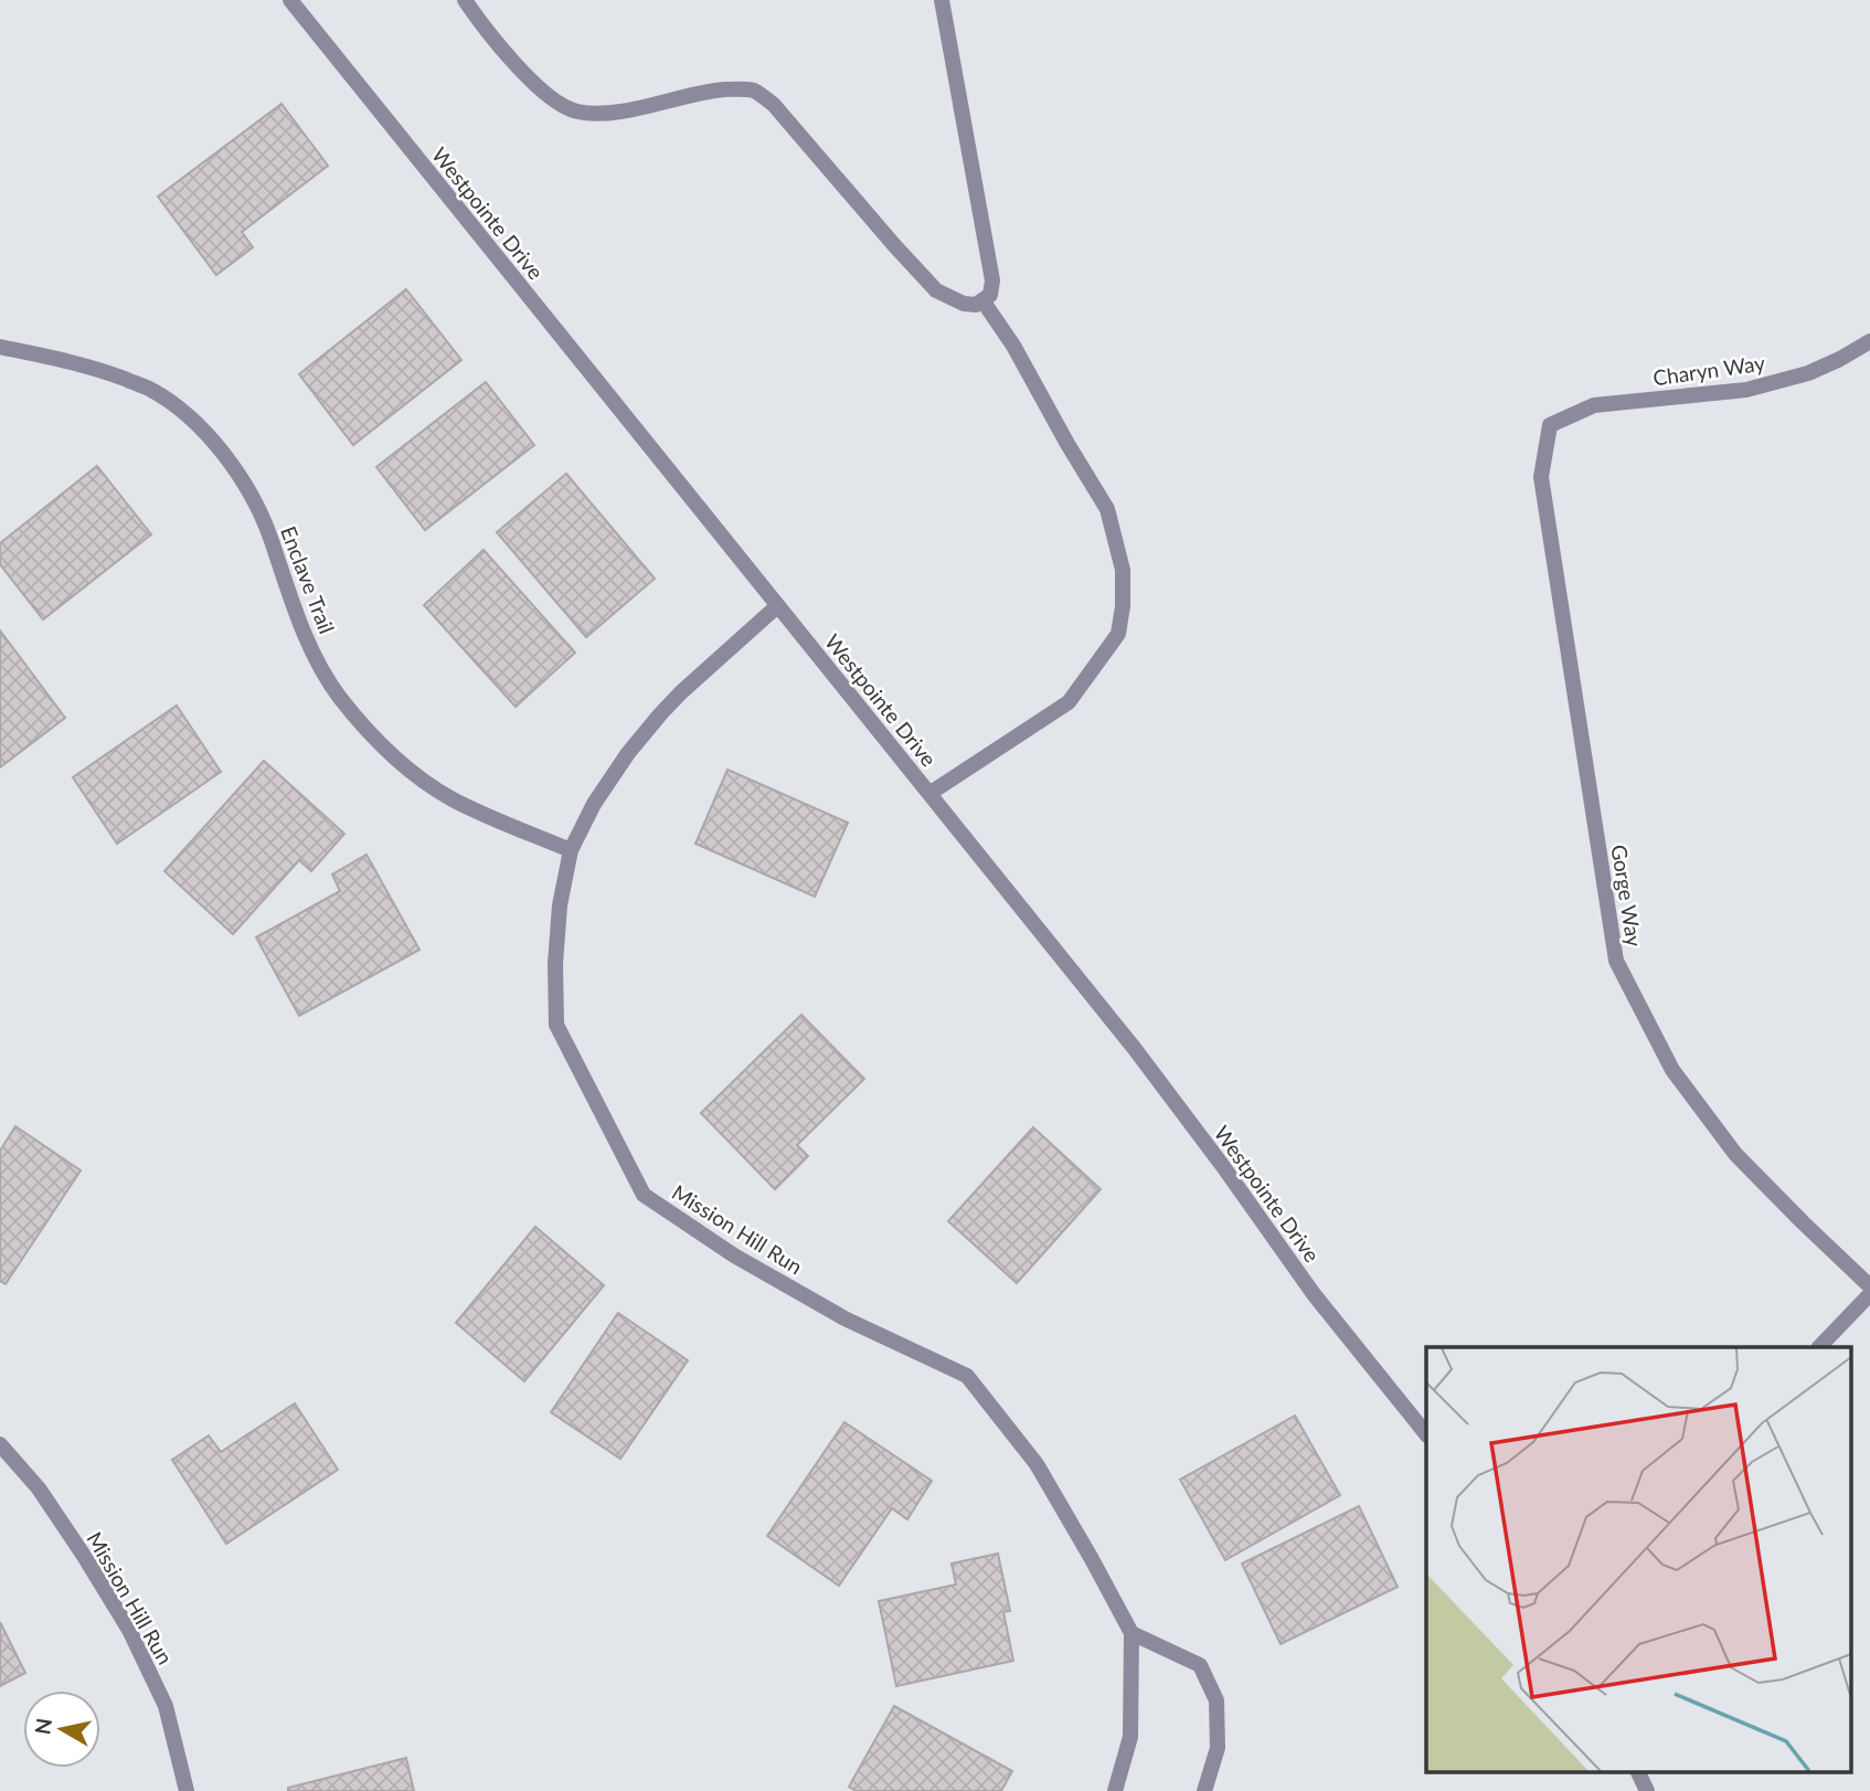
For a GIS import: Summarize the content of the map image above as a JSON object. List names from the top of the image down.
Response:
{
  "streets": {
    "street": [
      "Westpointe Drive",
      "Charyn Way",
      "Enclave Trail",
      "Gorge Way",
      "Mission Hill Run"
    ]
  },
  "crossings": [
    ["Westpointe Drive", "Mission Hill Run"],
    ["Charyn Way", "Gorge Way"],
    ["Enclave Trail", "Mission Hill Run"]
  ],
  "north": "left"
}
